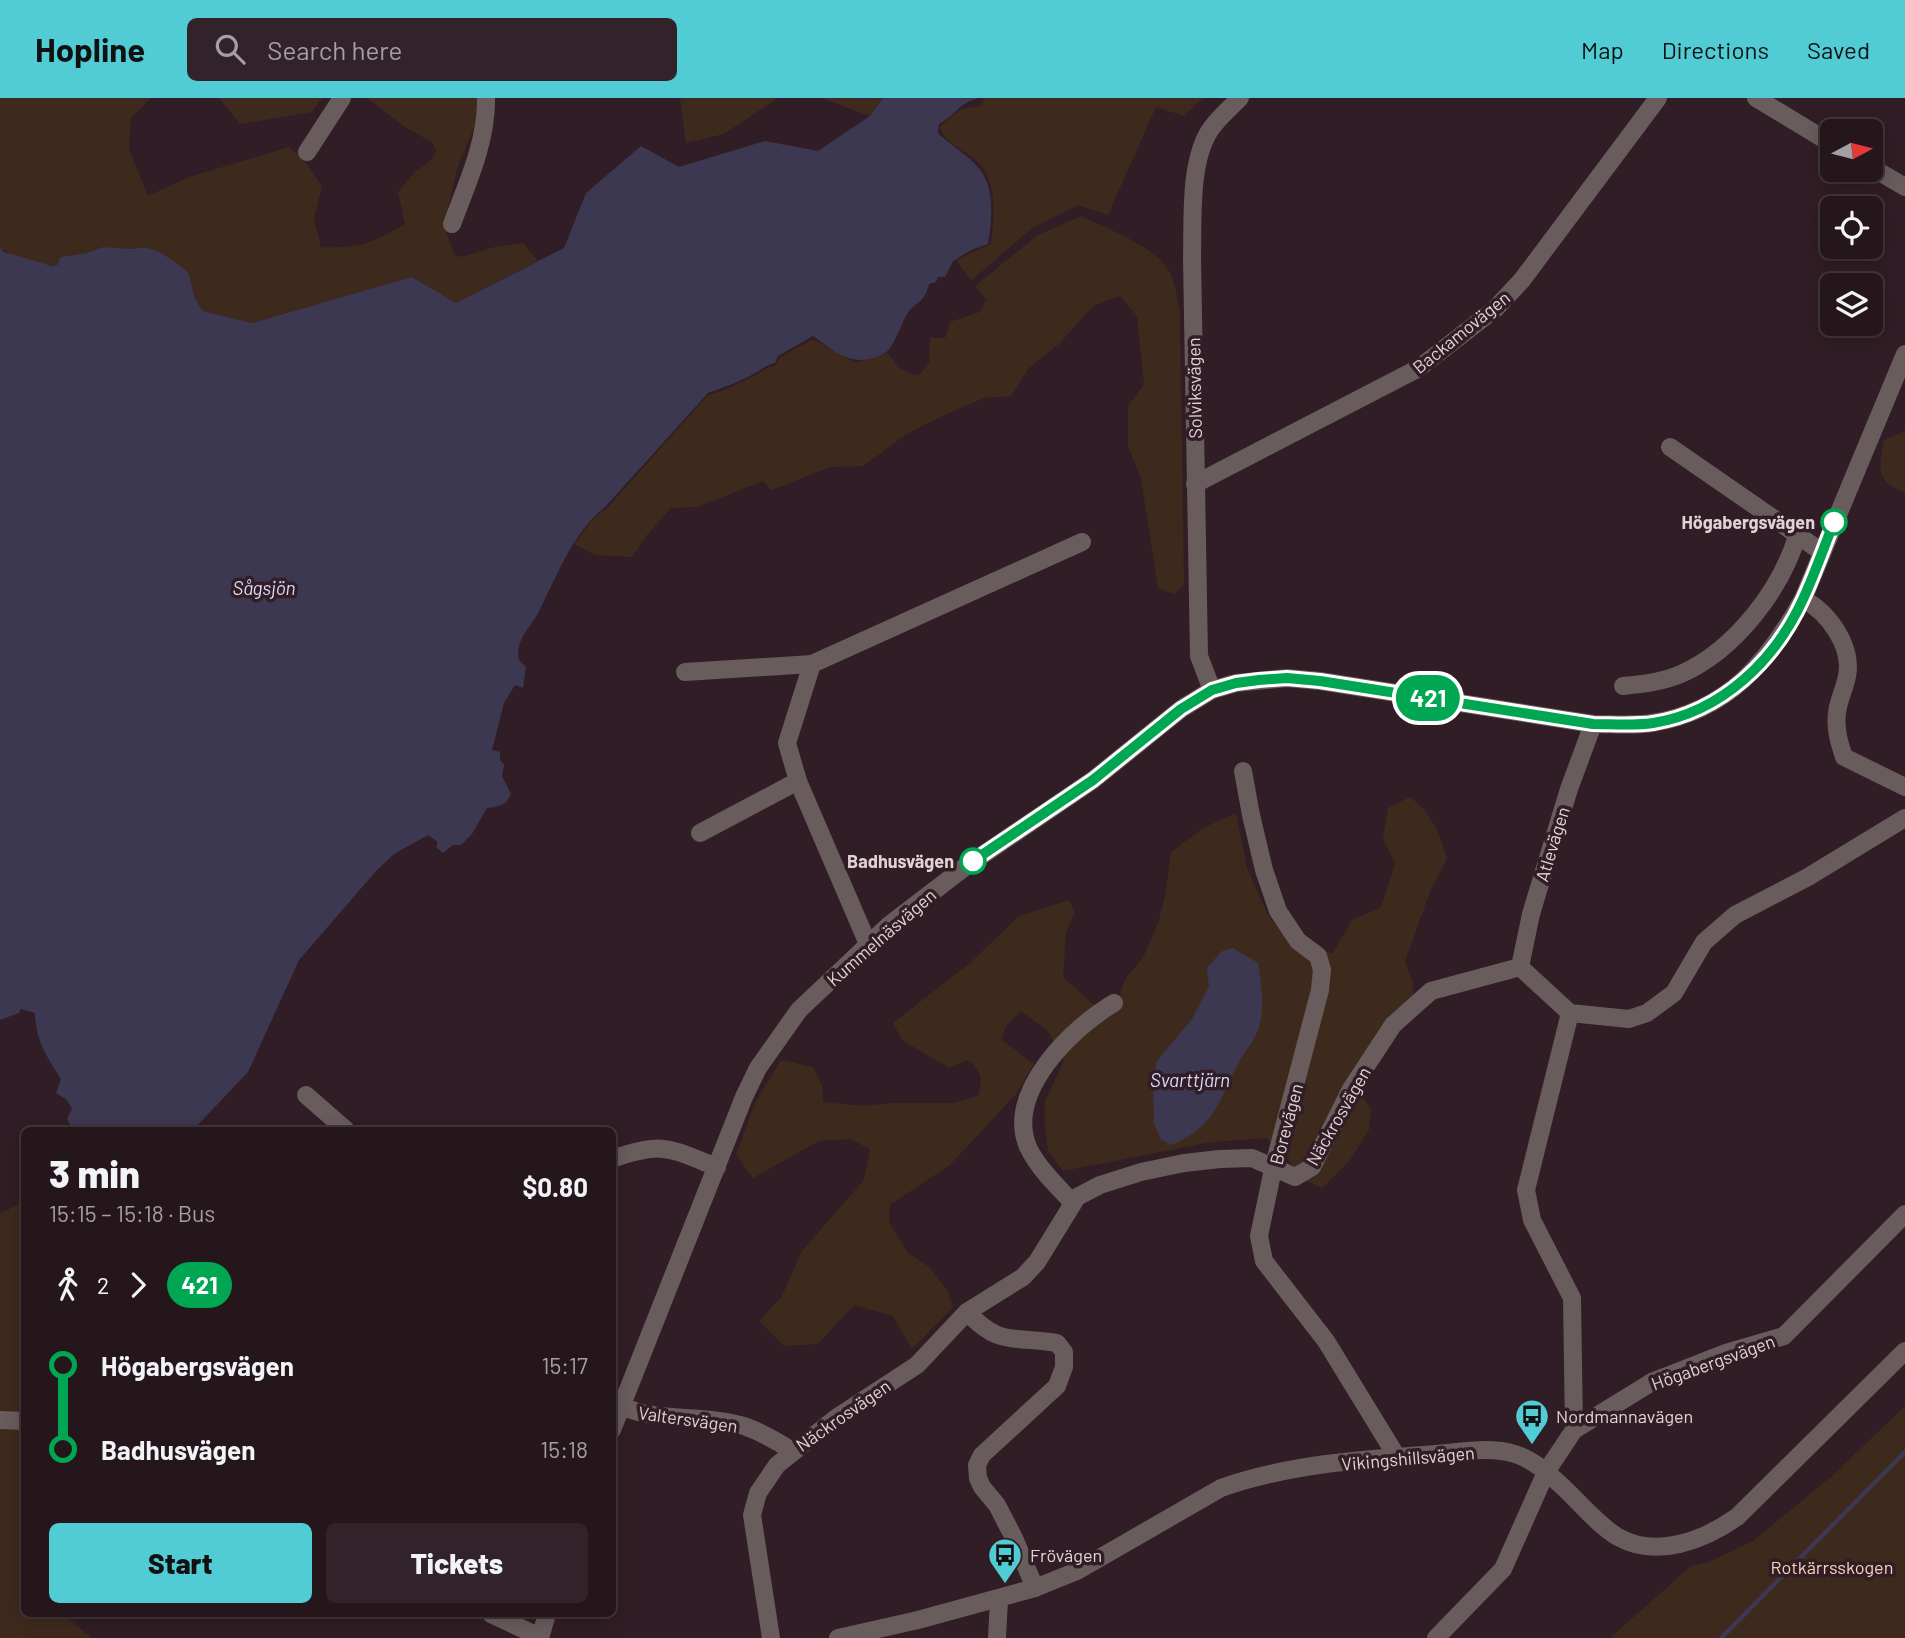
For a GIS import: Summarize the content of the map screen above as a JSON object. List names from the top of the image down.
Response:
{
  "streets": {
    "street": [
      "Backamovägen",
      "Solviksvägen",
      "Atlevägen",
      "Kummelnäsvägen",
      "Näckrosvägen",
      "Borevägen",
      "Högabergsvägen",
      "Valtersvägen",
      "Vikingshillsvägen"
    ]
  },
  "crossings": [
    ["Backamovägen", "Solviksvägen"],
    ["Solviksvägen", "Kummelnäsvägen"],
    ["Atlevägen", "Kummelnäsvägen"],
    ["Atlevägen", "Näckrosvägen"],
    ["Kummelnäsvägen", "Valtersvägen"],
    ["Näckrosvägen", "Borevägen"],
    ["Näckrosvägen", "Valtersvägen"],
    ["Borevägen", "Vikingshillsvägen"],
    ["Högabergsvägen", "Vikingshillsvägen"]
  ],
  "water": ["Sågsjön", "Svarttjärn"],
  "parks": ["Rotkärrsskogen"],
  "places": {
    "other": ["Högabergsvägen", "Badhusvägen"],
    "bus stop": ["Nordmannavägen", "Frövägen"]
  },
  "lines": ["bus line 421"],
  "north": "right",
  "page": {
    "header": "Hopline",
    "search": "Search here",
    "nav": ["Map", "Directions", "Saved"],
    "on_map": "421",
    "heading": ["3 min", "15:15 – 15:18 · Bus", "$0.80"],
    "legs": ["2", "421"],
    "list": [
      {
        "name": "Högabergsvägen",
        "value": "15:17"
      },
      {
        "name": "Badhusvägen",
        "value": "15:18"
      }
    ],
    "buttons": ["Start", "Tickets"]
  }
}
